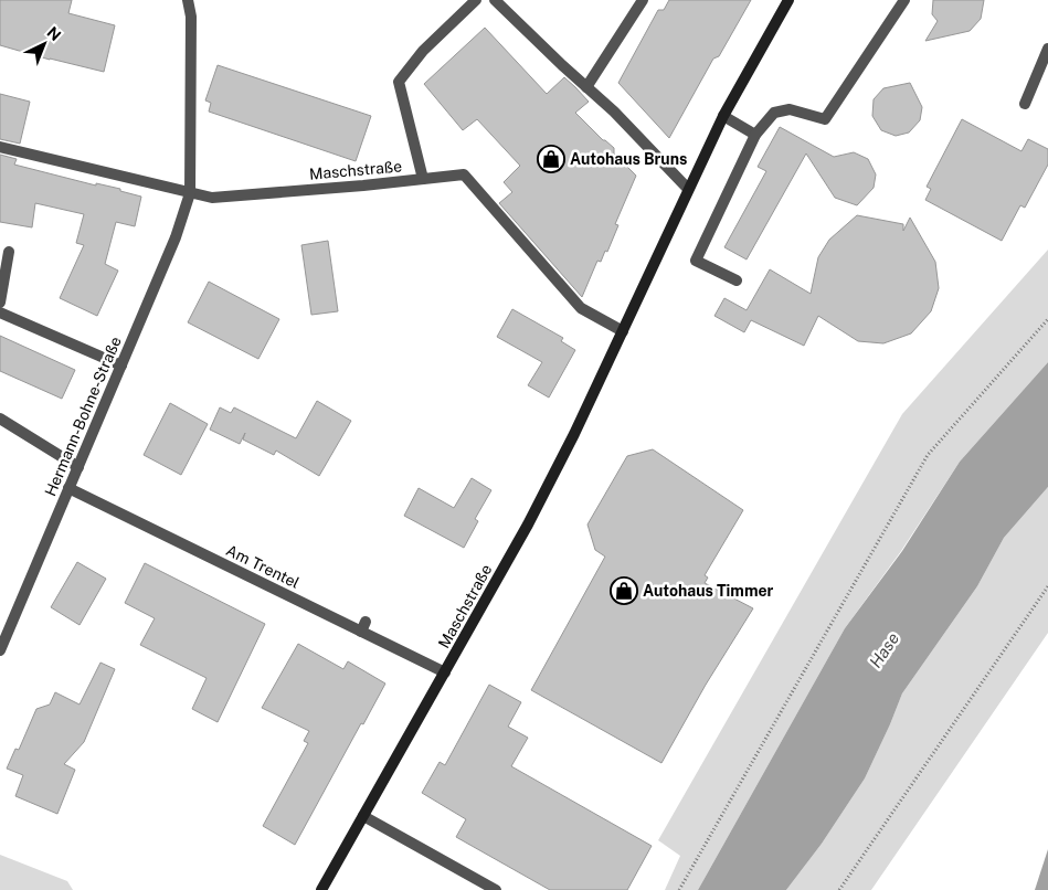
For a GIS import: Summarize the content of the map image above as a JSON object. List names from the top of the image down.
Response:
{
  "streets": {
    "main road": ["Maschstraße"],
    "street": ["Hermann-Bohne-Straße", "Am Trentel"]
  },
  "crossings": [
    ["Maschstraße", "Hermann-Bohne-Straße"],
    ["Maschstraße", "Am Trentel"],
    ["Hermann-Bohne-Straße", "Am Trentel"]
  ],
  "water": ["Hase"],
  "places": {
    "shop": ["Autohaus Bruns", "Autohaus Timmer"]
  },
  "north": "top right"
}
